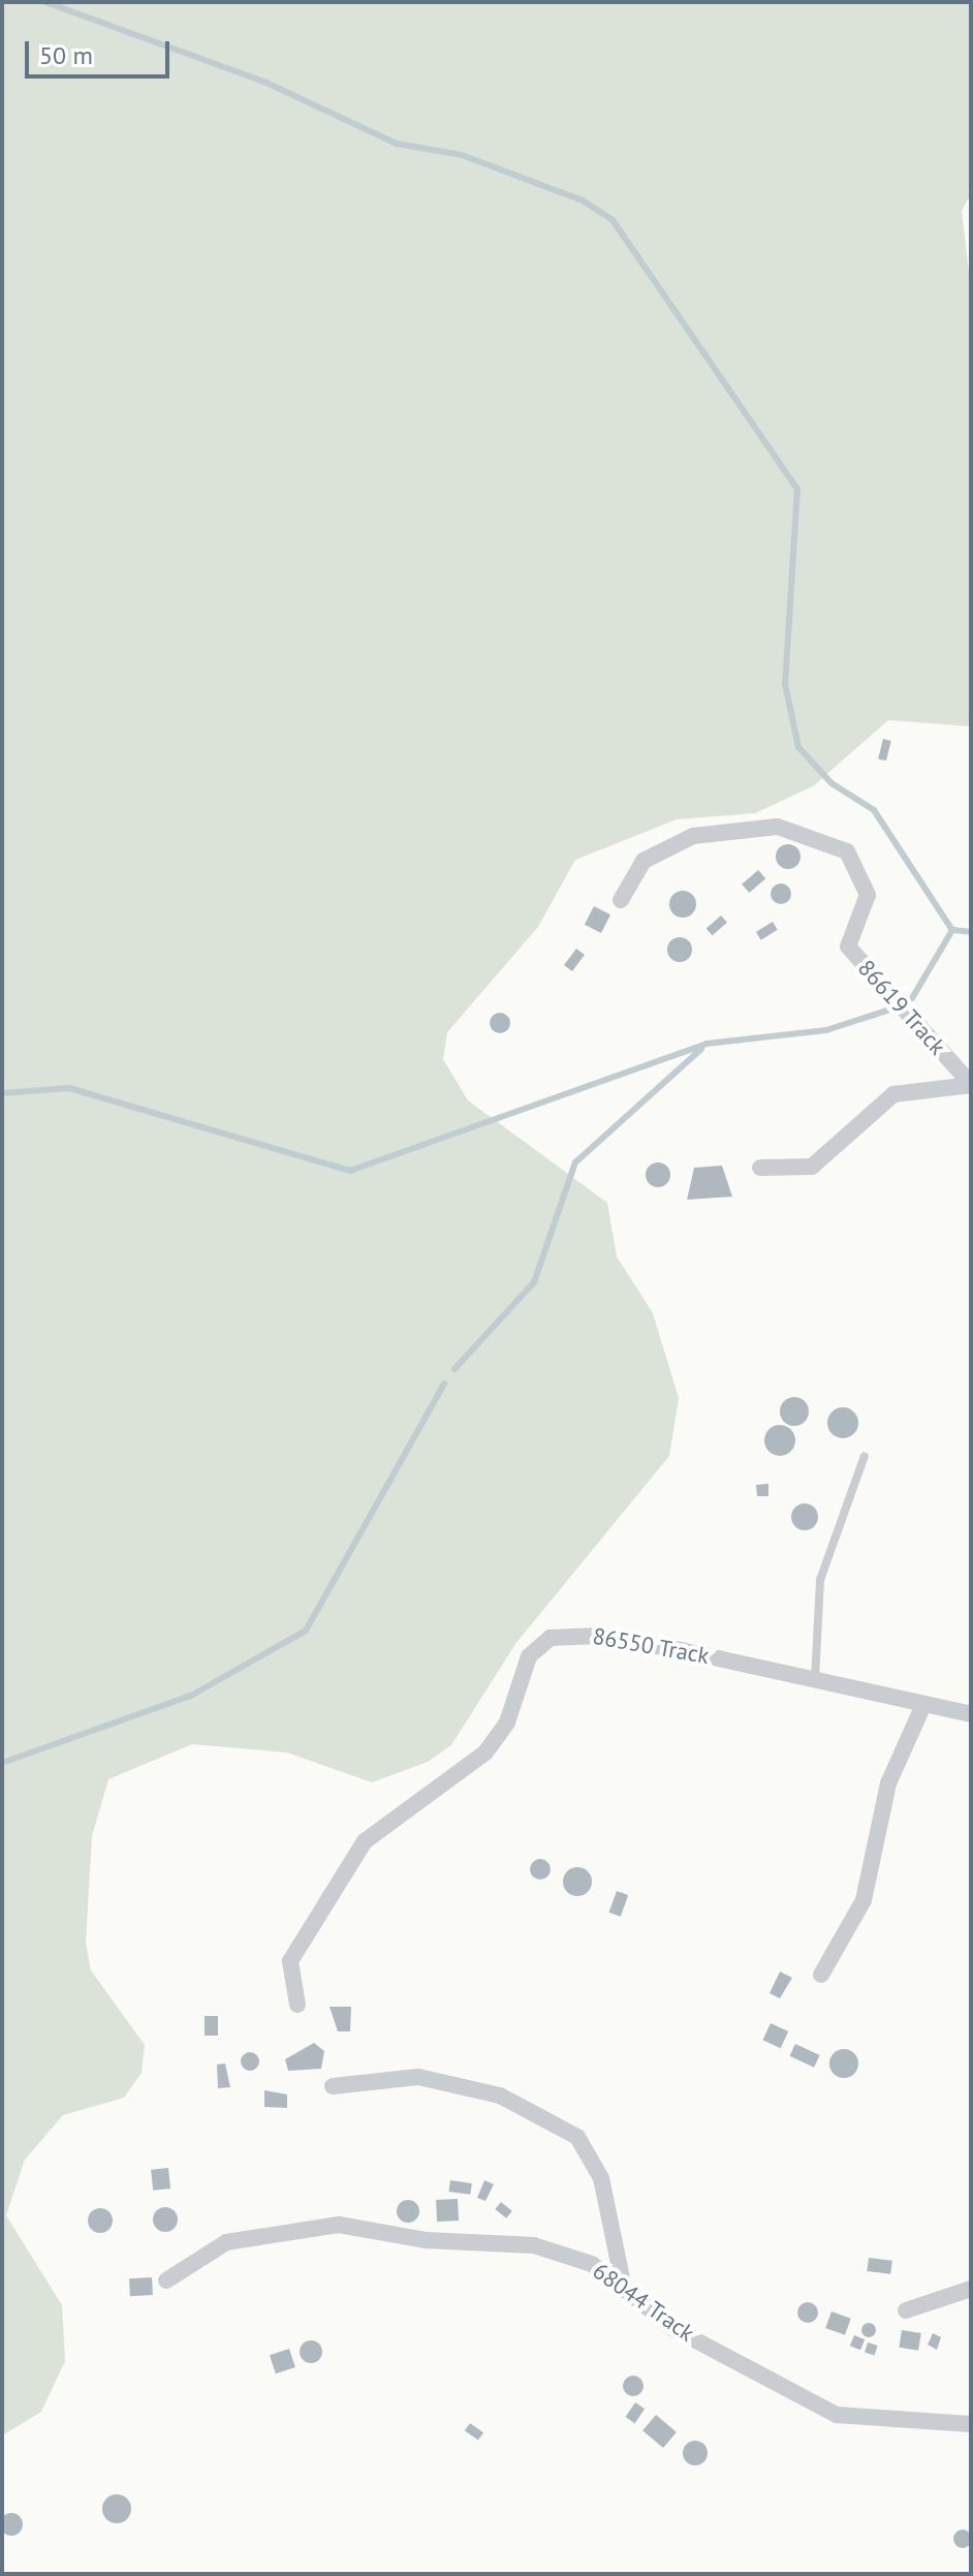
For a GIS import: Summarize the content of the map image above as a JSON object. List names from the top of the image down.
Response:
{
  "streets": {
    "street": ["86619 Track", "86550 Track", "68044 Track"]
  },
  "scale_bar": "50 m"
}
